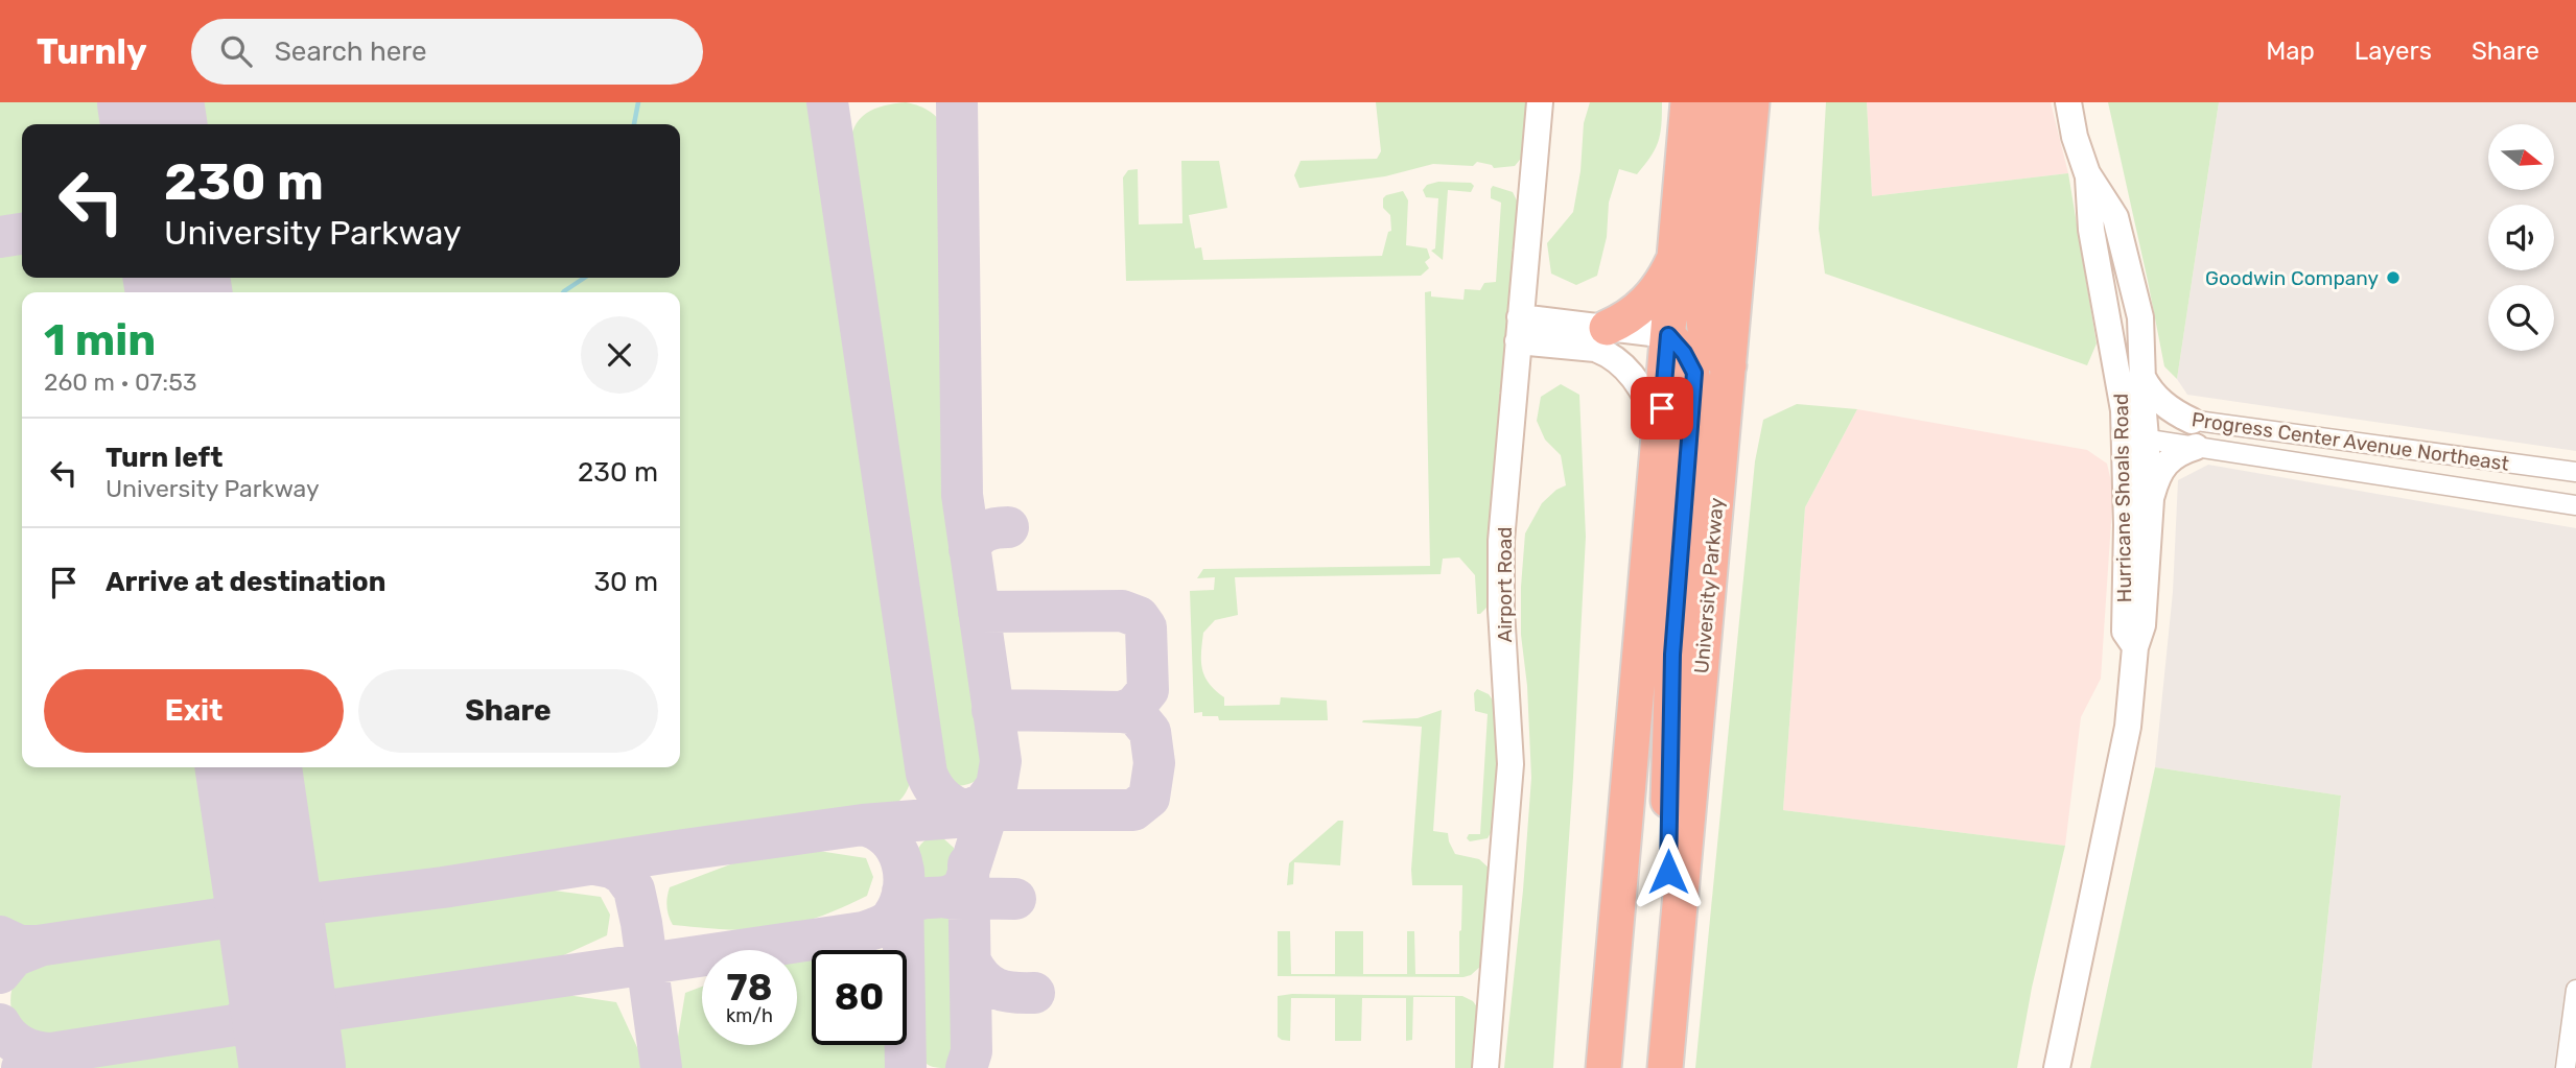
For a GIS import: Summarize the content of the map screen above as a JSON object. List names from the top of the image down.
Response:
{
  "streets": {
    "highway": ["University Parkway"],
    "street": ["Progress Center Avenue Northeast", "Hurricane Shoals Road", "Airport Road"]
  },
  "crossings": [
    ["Progress Center Avenue Northeast", "Hurricane Shoals Road"]
  ],
  "places": ["Goodwin Company"],
  "north": "right",
  "page": {
    "header": "Turnly",
    "search": "Search here",
    "nav": ["Map", "Layers", "Share"],
    "turn": ["230 m", "University Parkway"],
    "heading": ["1 min", "260 m · 07:53"],
    "list": [
      {
        "name": "Turn left",
        "note": "University Parkway",
        "value": "230 m"
      },
      {
        "name": "Arrive at destination",
        "value": "30 m"
      }
    ],
    "buttons": ["Exit", "Share"],
    "speed": "78 km/h",
    "limit": "80"
  }
}
